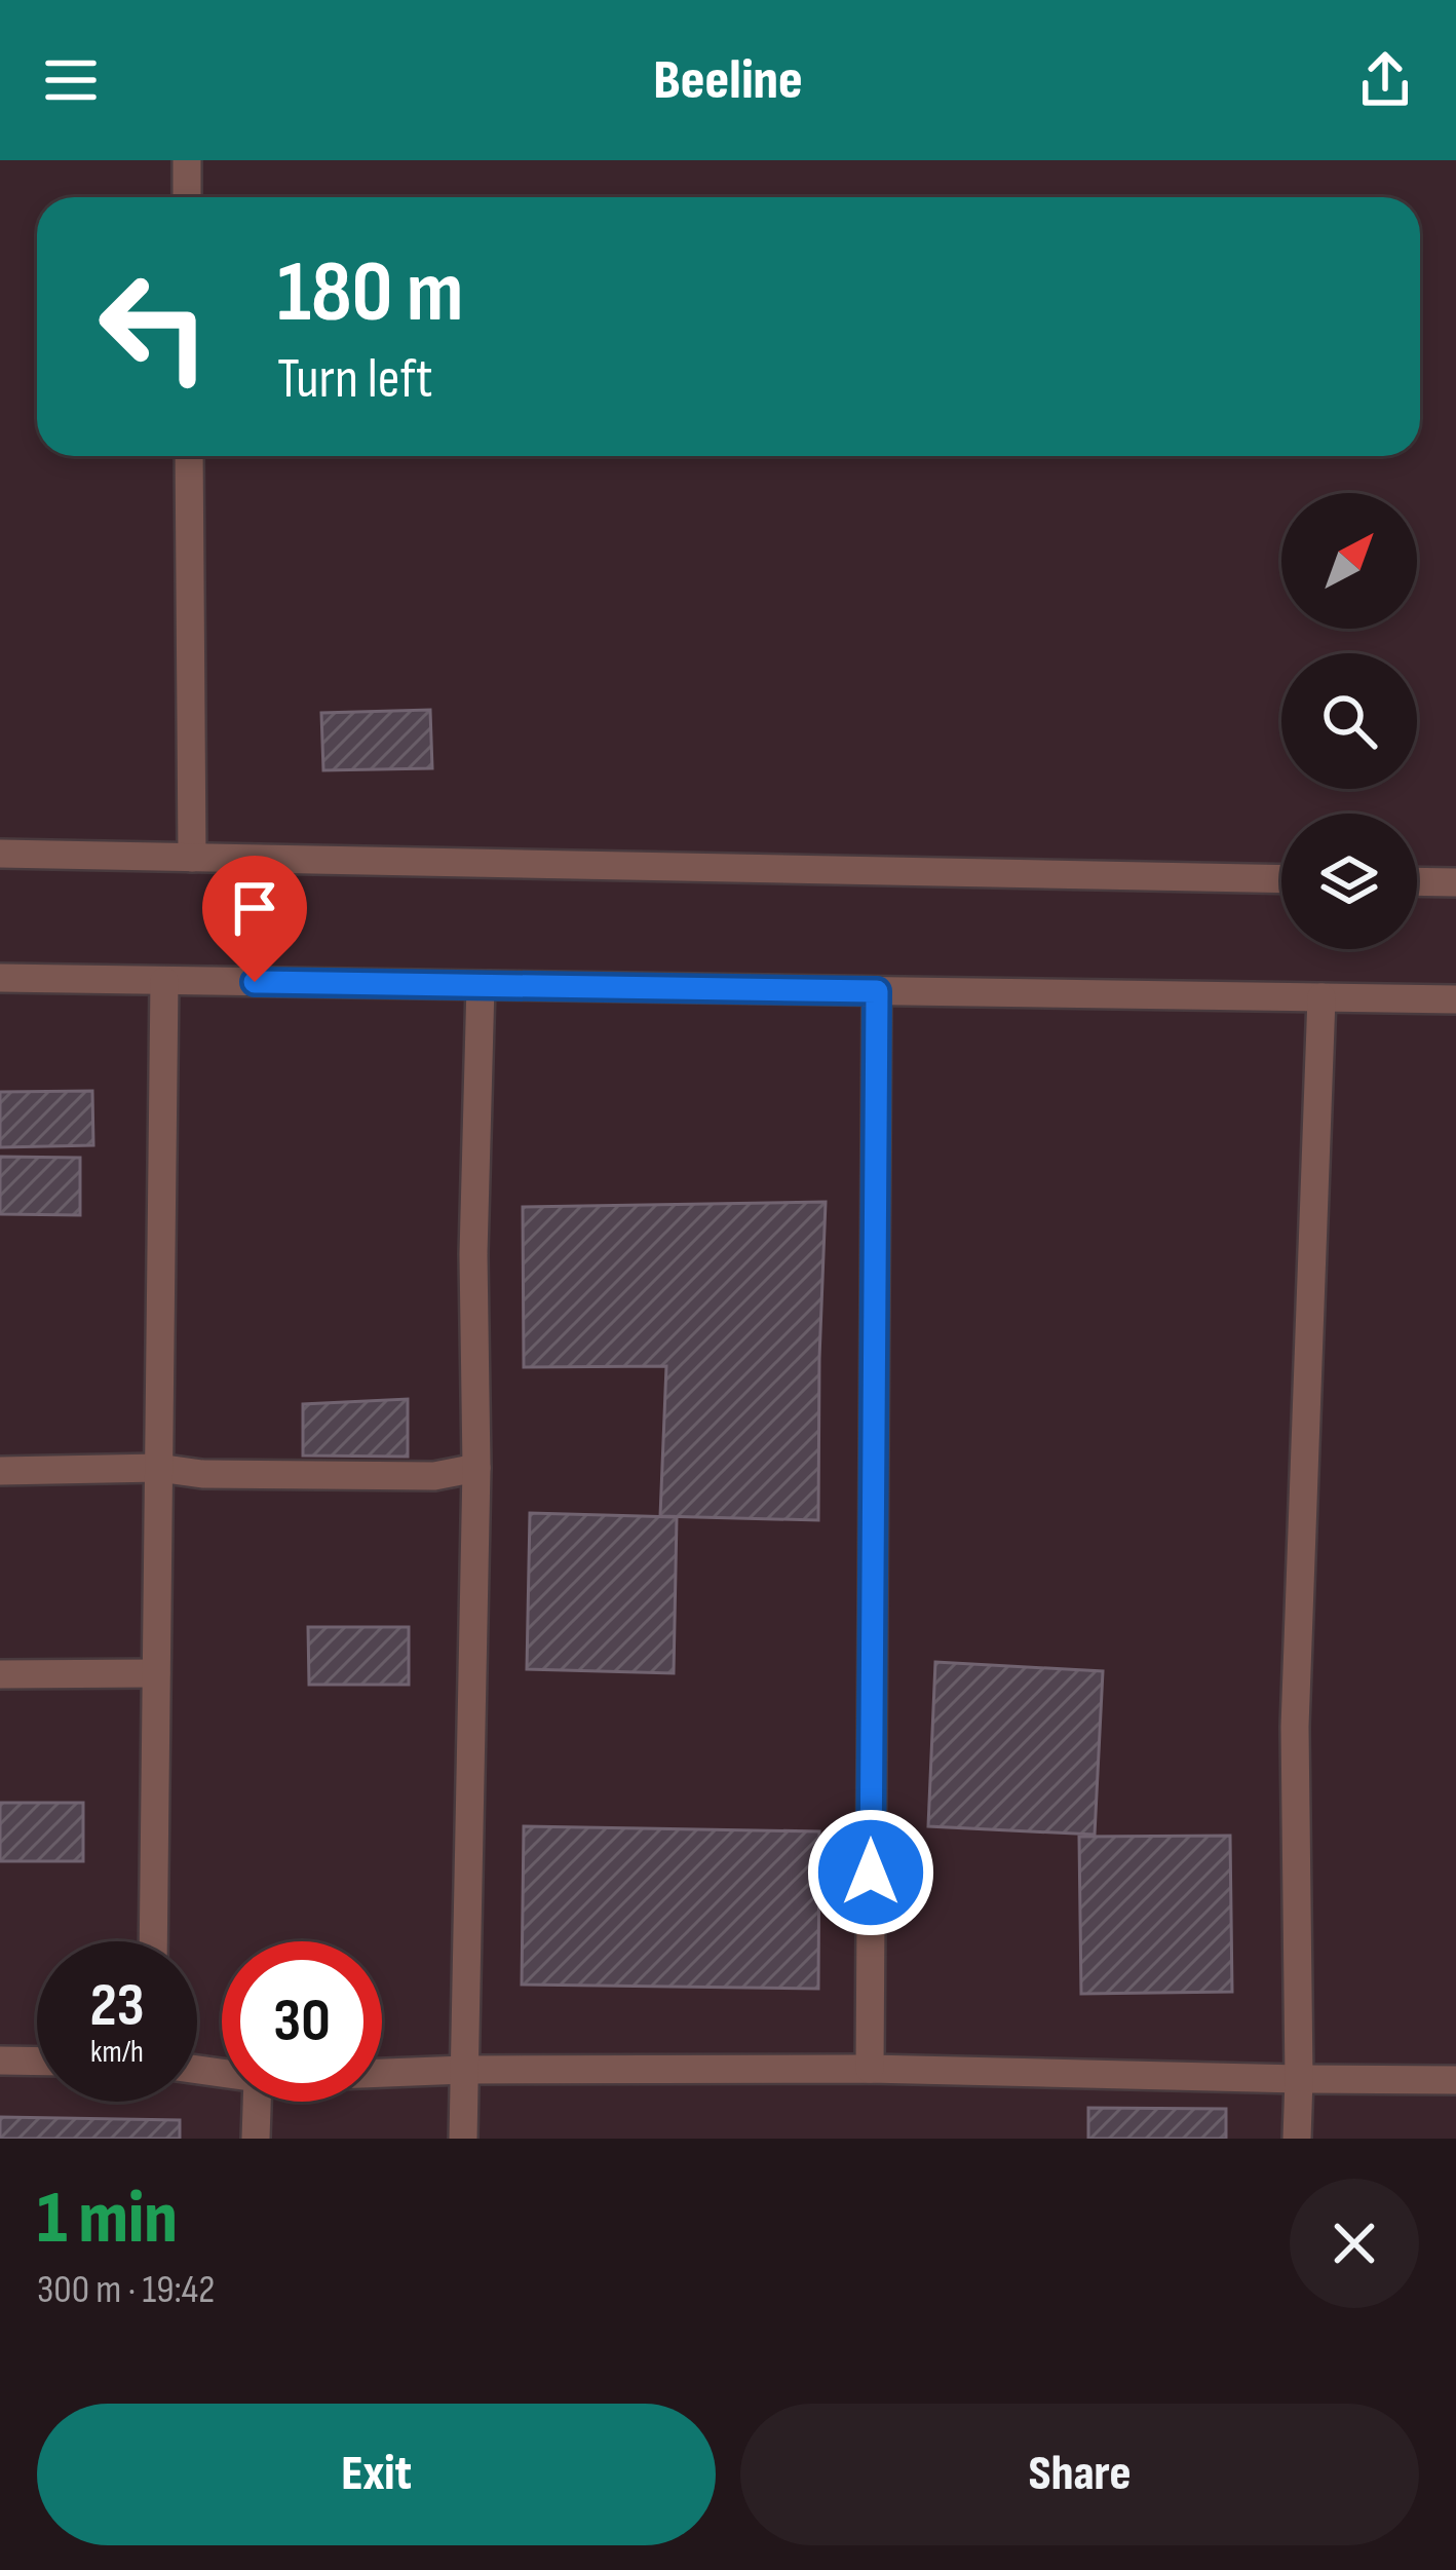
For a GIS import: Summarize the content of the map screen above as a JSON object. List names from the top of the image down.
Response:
{
  "north": "top right",
  "page": {
    "header": "Beeline",
    "turn": ["180 m", "Turn left"],
    "speed": "23 km/h",
    "limit": "30",
    "heading": ["1 min", "300 m · 19:42"],
    "buttons": ["Exit", "Share"]
  }
}
